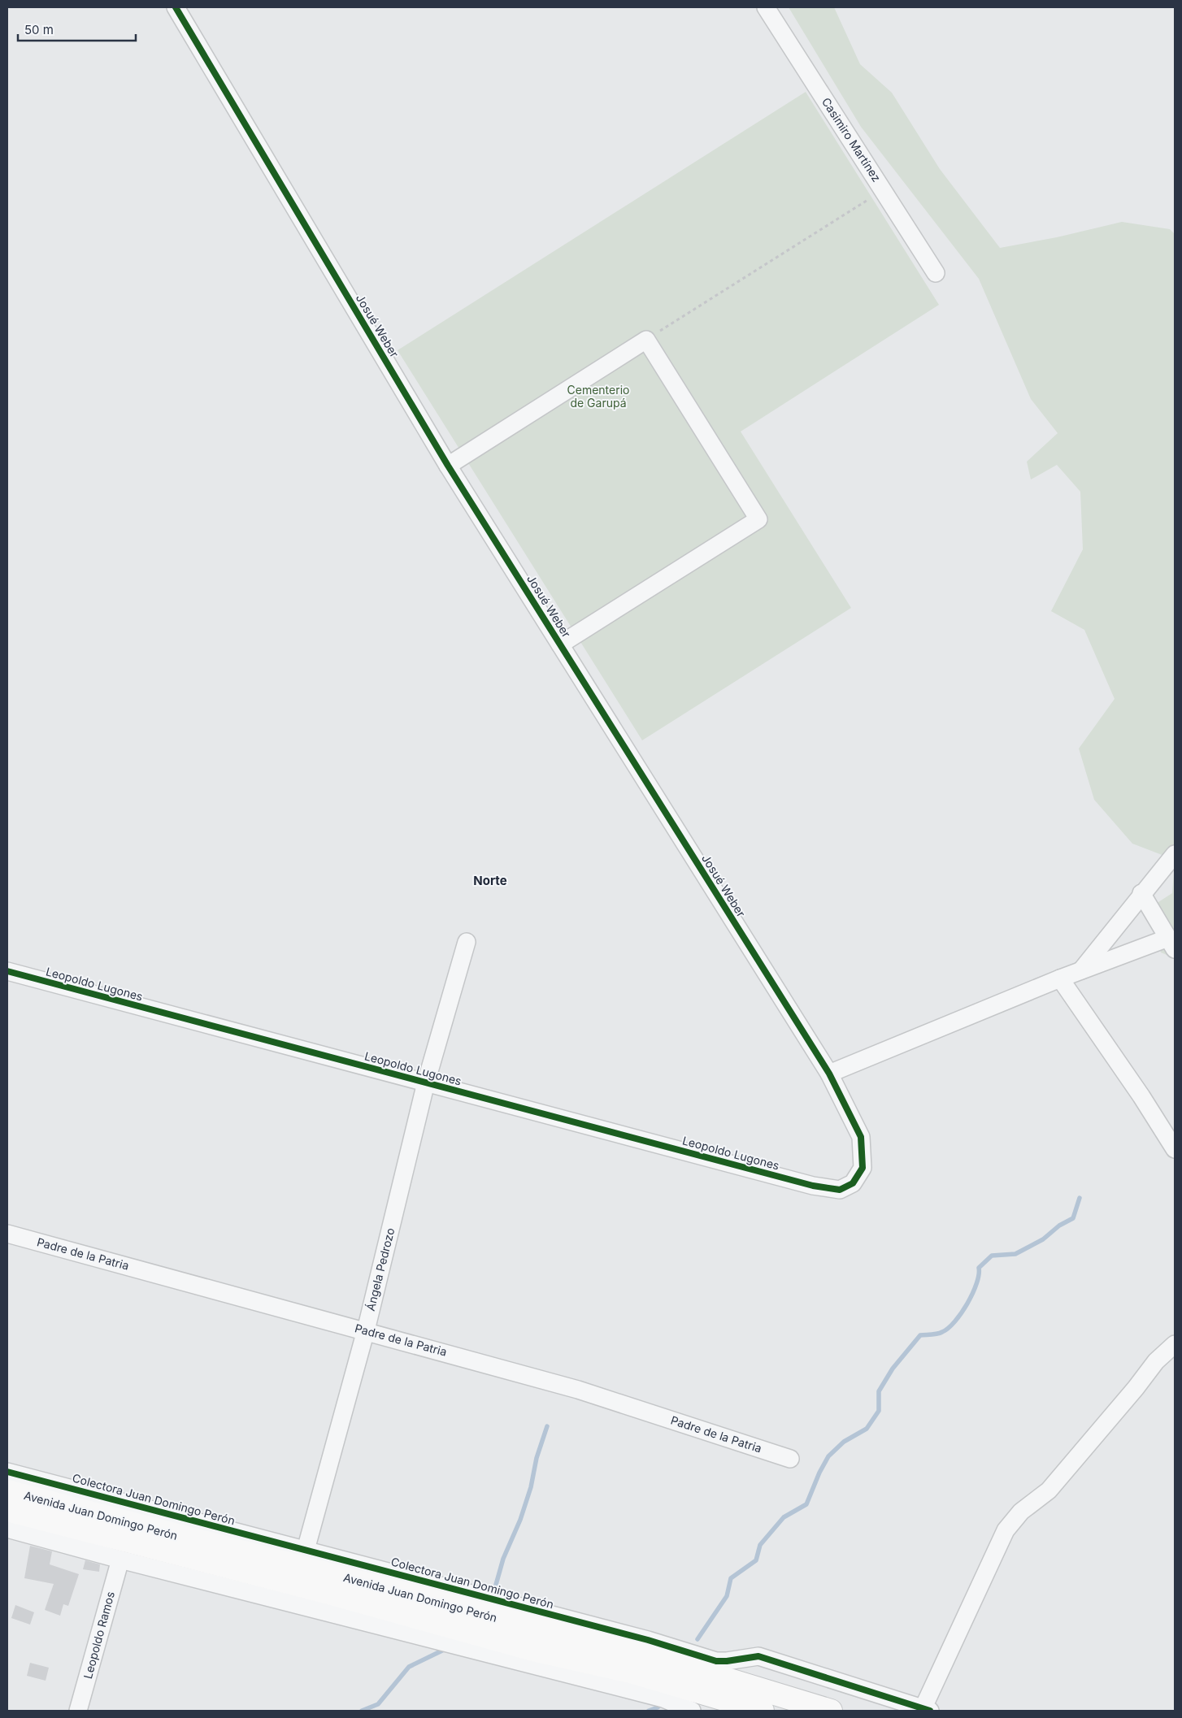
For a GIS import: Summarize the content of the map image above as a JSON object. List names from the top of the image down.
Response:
{
  "streets": {
    "main road": ["Avenida Juan Domingo Perón"],
    "street": [
      "Casimiro Martínez",
      "Josué Weber",
      "Leopoldo Lugones",
      "Padre de la Patria",
      "Ángela Pedrozo",
      "Colectora Juan Domingo Perón",
      "Leopoldo Ramos"
    ]
  },
  "crossings": [
    ["Josué Weber", "Leopoldo Lugones"],
    ["Leopoldo Lugones", "Ángela Pedrozo"],
    ["Padre de la Patria", "Ángela Pedrozo"],
    ["Ángela Pedrozo", "Colectora Juan Domingo Perón"]
  ],
  "districts": ["Norte"],
  "parks": ["Cementerio de Garupá"],
  "scale_bar": "50 m"
}
